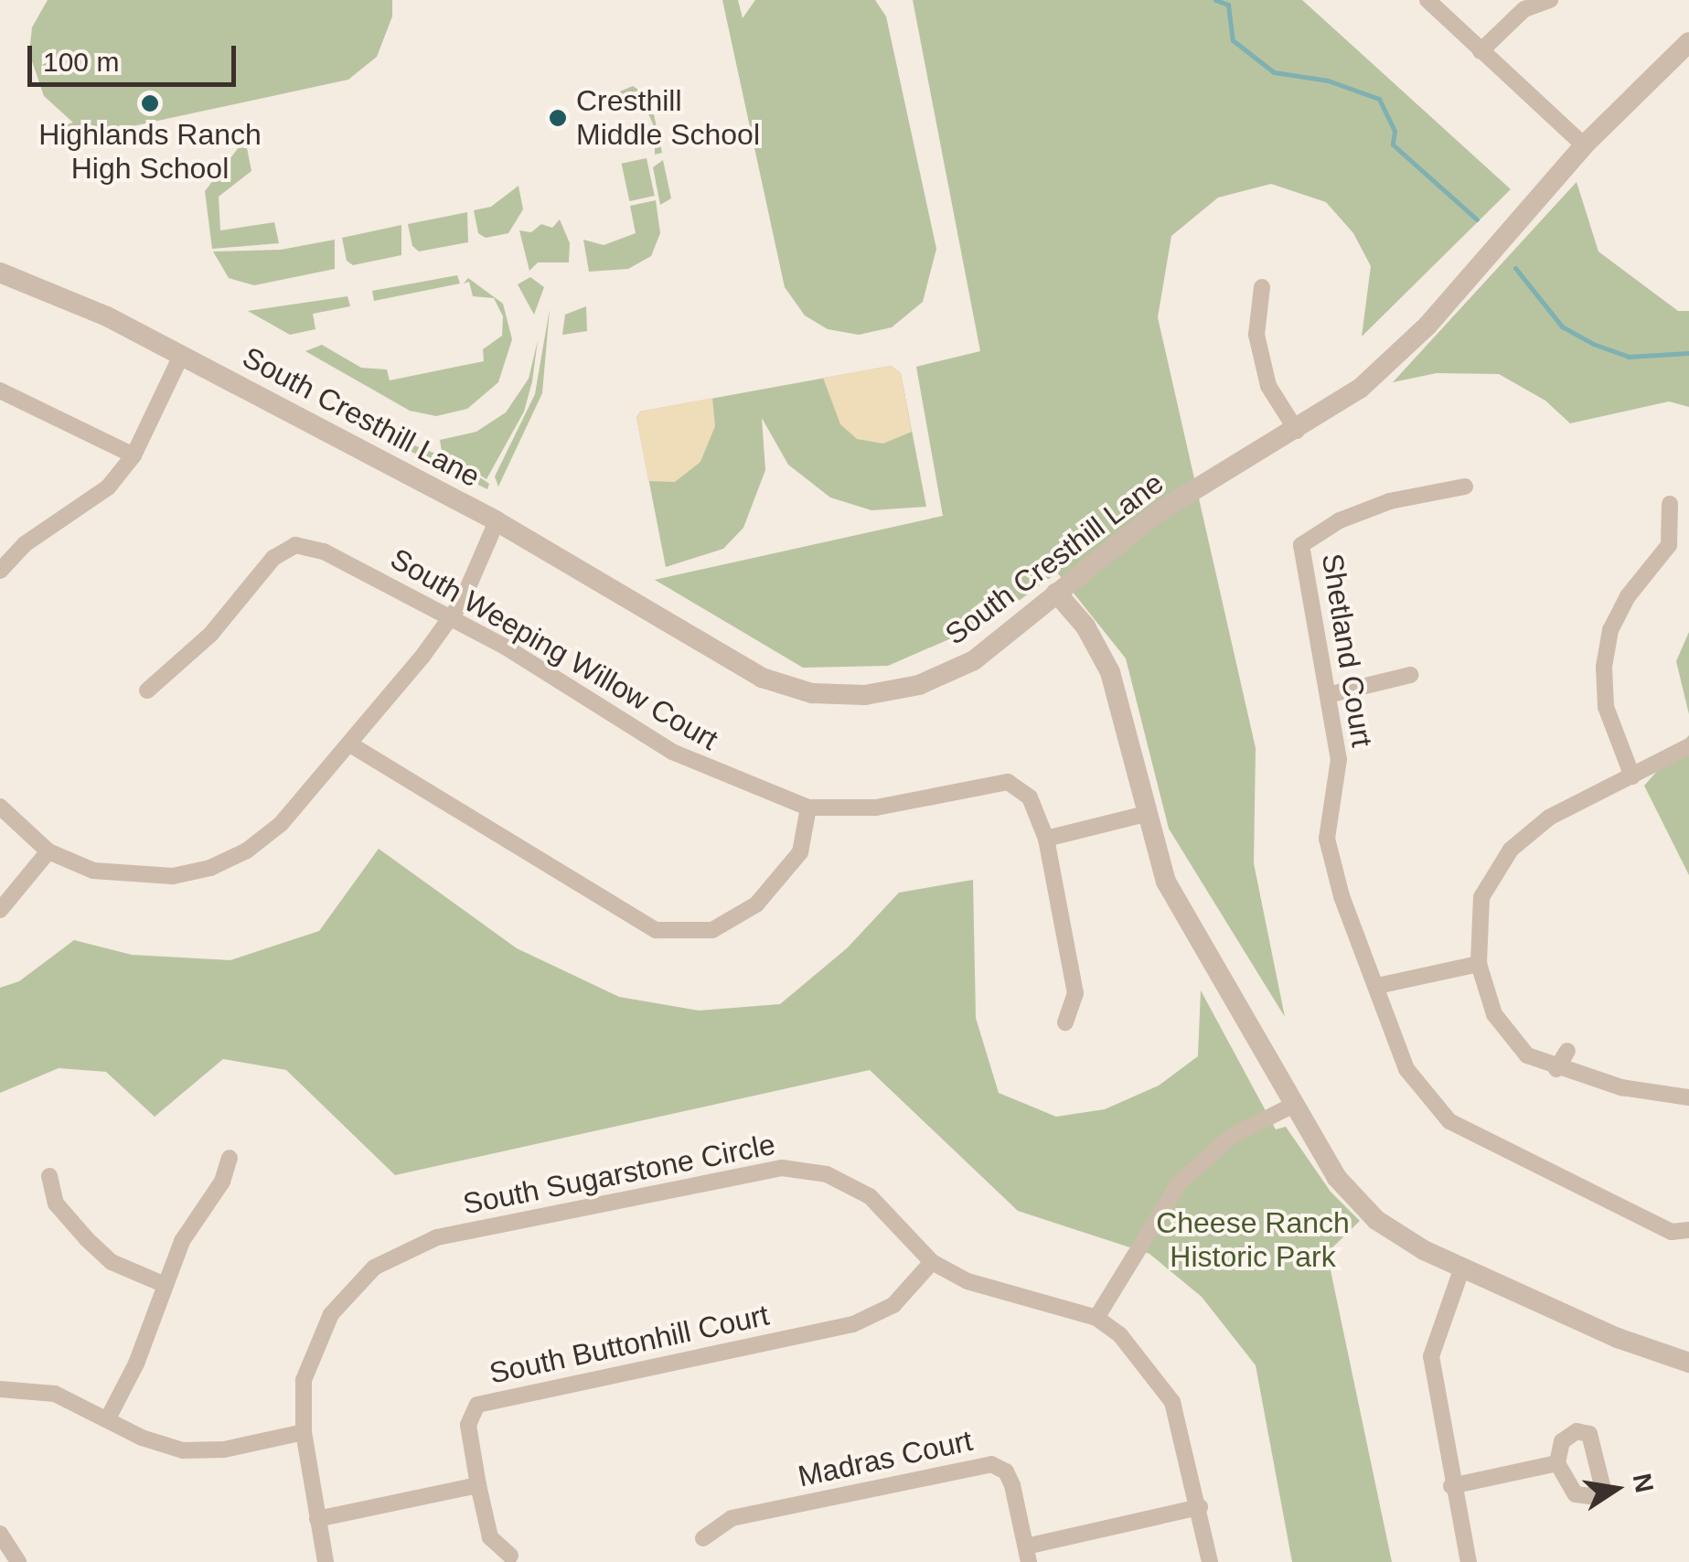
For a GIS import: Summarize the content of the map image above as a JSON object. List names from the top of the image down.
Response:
{
  "streets": {
    "street": [
      "South Cresthill Lane",
      "South Weeping Willow Court",
      "Shetland Court",
      "South Sugarstone Circle",
      "South Buttonhill Court",
      "Madras Court"
    ]
  },
  "crossings": [
    ["South Sugarstone Circle", "South Buttonhill Court"]
  ],
  "parks": ["Cheese Ranch Historic Park"],
  "places": ["Highlands Ranch High School", "Cresthill Middle School"],
  "scale_bar": "100 m",
  "north": "right"
}
